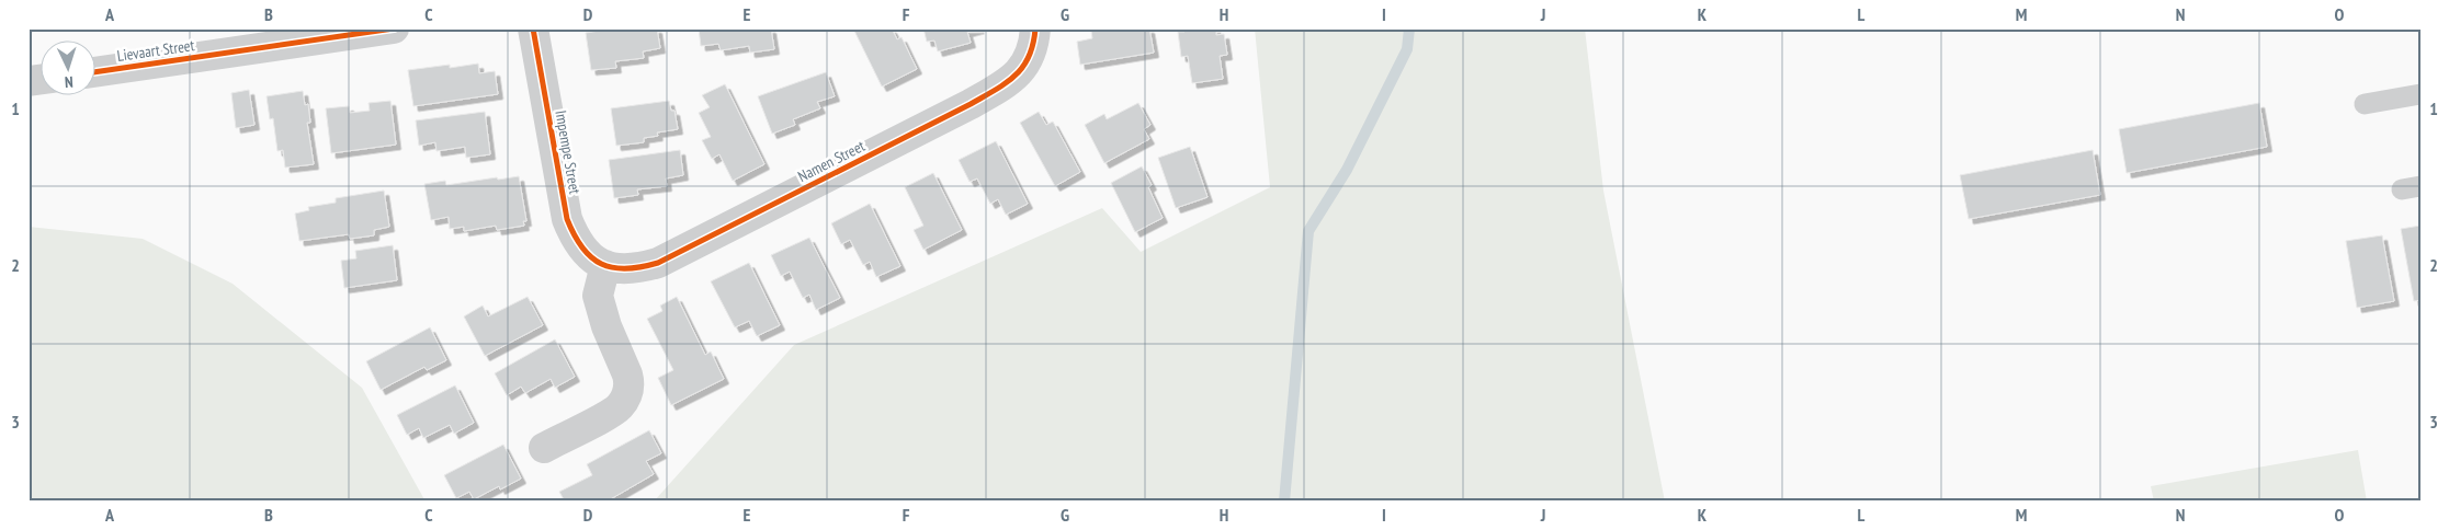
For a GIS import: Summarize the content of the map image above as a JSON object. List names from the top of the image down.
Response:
{
  "streets": {
    "street": ["Lievaart Street", "Impempe Street", "Namen Street"]
  },
  "crossings": [
    ["Impempe Street", "Namen Street"]
  ],
  "north": "bottom",
  "grid": {
    "columns": [
      "A",
      "B",
      "C",
      "D",
      "E",
      "F",
      "G",
      "H",
      "I",
      "J",
      "K",
      "L",
      "M",
      "N",
      "O"
    ],
    "rows": ["1", "2", "3"]
  }
}
